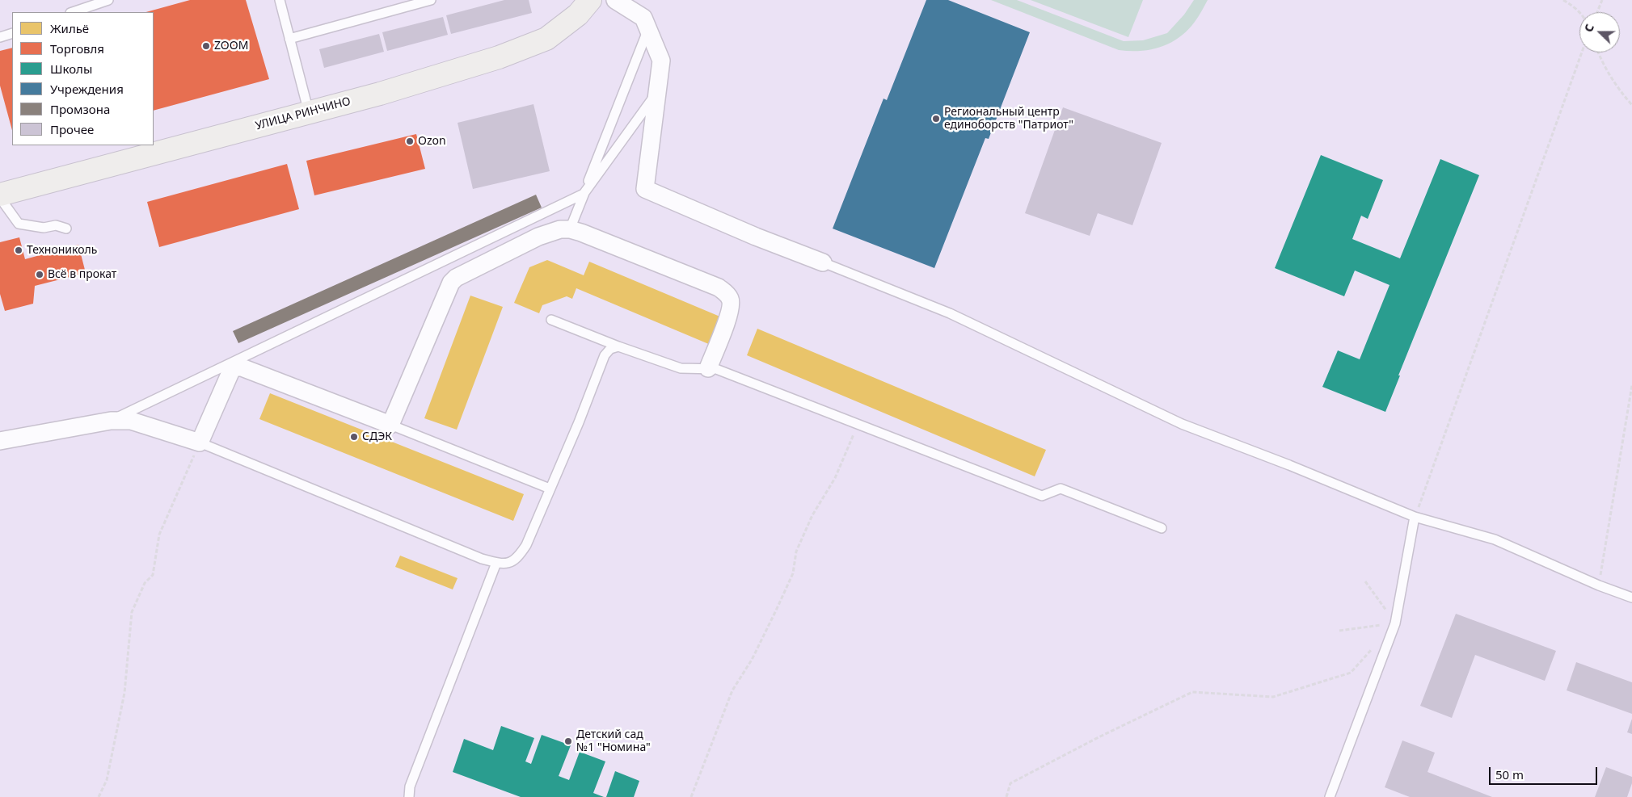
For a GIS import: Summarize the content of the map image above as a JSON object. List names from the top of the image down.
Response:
{
  "streets": {
    "street": ["УЛИЦА РИНЧИНО"]
  },
  "places": [
    "ZOOM",
    "Региональный центр единоборств \"Патриот\"",
    "Ozon",
    "Технониколь",
    "Всё в прокат",
    "СДЭК",
    "Детский сад №1 \"Номина\""
  ],
  "legend": [
    "Жильё",
    "Торговля",
    "Школы",
    "Учреждения",
    "Промзона",
    "Прочее"
  ],
  "scale_bar": "50 m",
  "north": "left"
}
